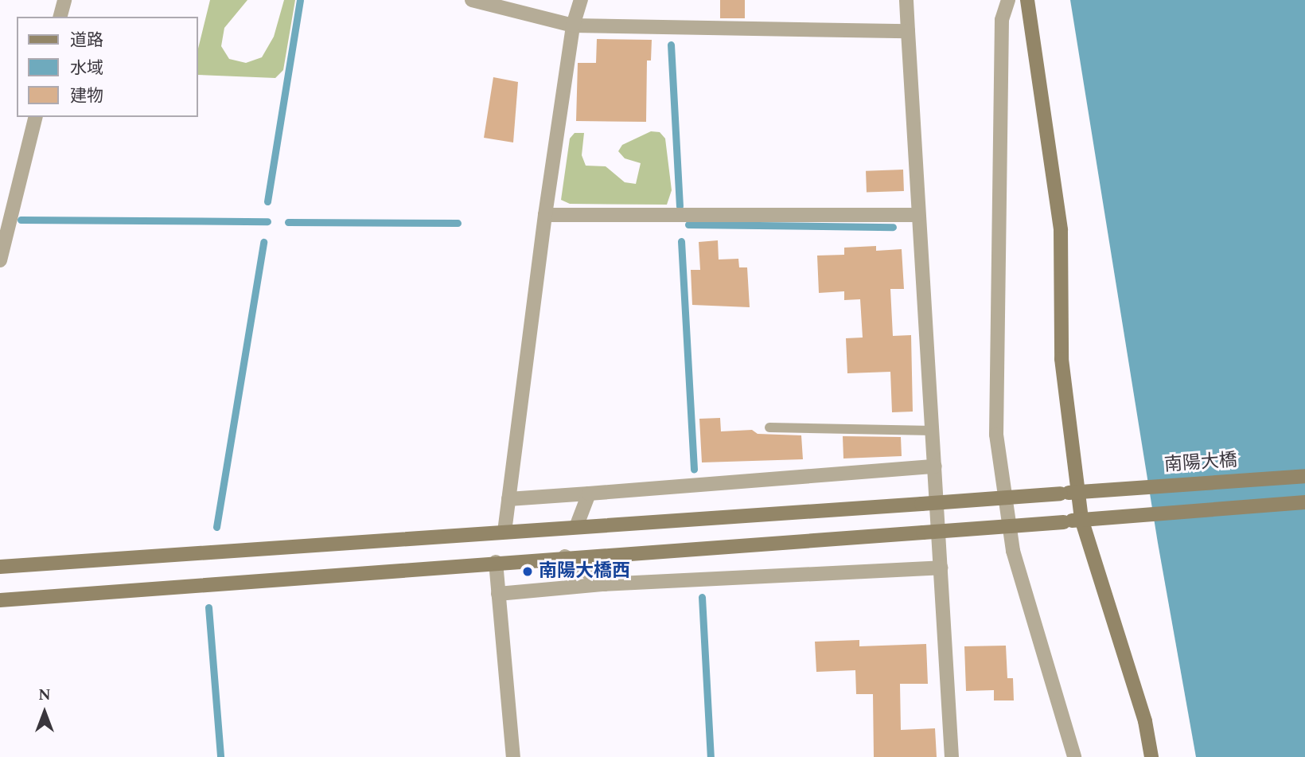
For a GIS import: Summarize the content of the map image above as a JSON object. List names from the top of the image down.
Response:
{
  "streets": {
    "street": ["南陽大橋"]
  },
  "places": ["南陽大橋西"],
  "legend": ["道路", "水域", "建物"],
  "north": "top"
}
